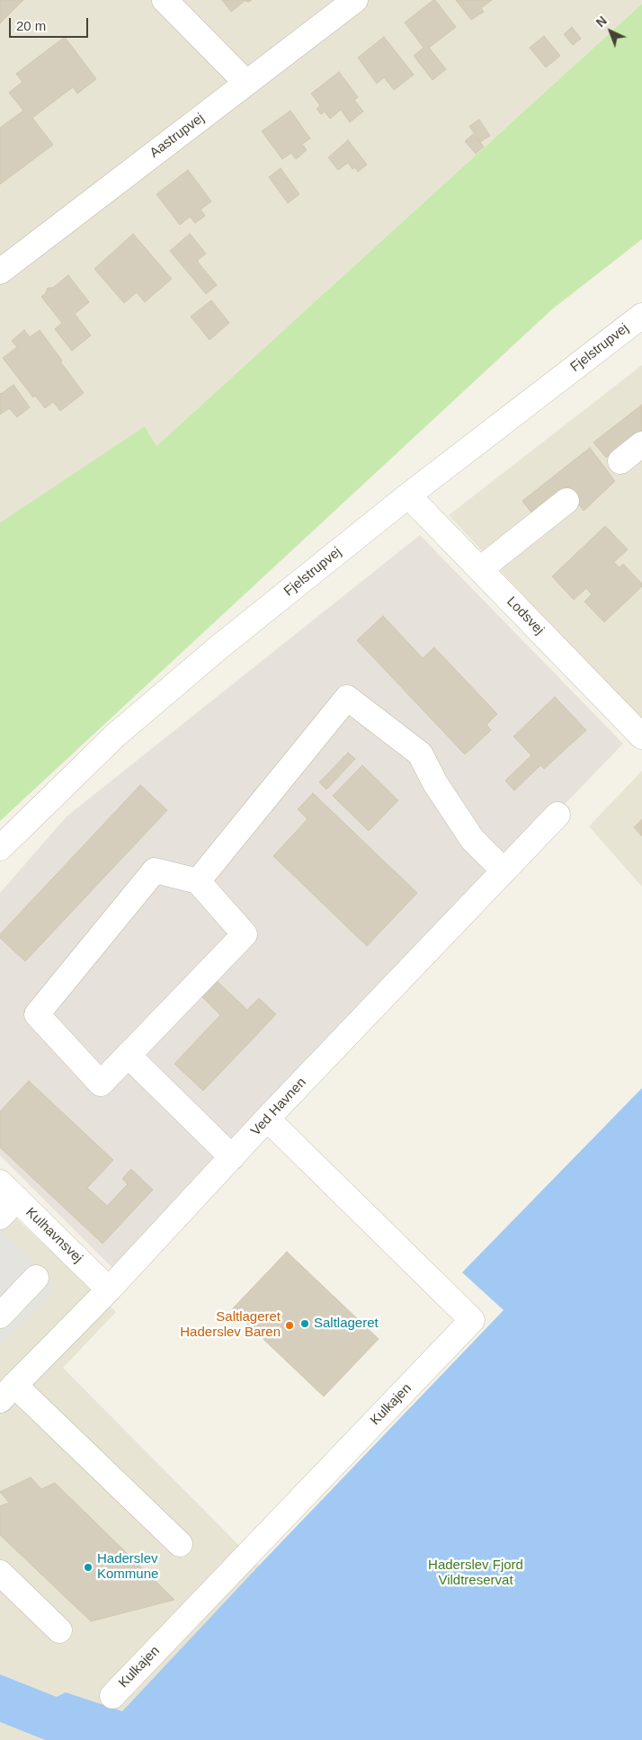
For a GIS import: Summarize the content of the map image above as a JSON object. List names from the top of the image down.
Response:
{
  "streets": {
    "street": [
      "Aastrupvej",
      "Fjelstrupvej",
      "Lodsvej",
      "Ved Havnen",
      "Kulhavnsvej",
      "Kulkajen"
    ]
  },
  "crossings": [
    ["Fjelstrupvej", "Lodsvej"],
    ["Ved Havnen", "Kulhavnsvej"],
    ["Ved Havnen", "Kulkajen"]
  ],
  "parks": ["Haderslev Fjord Vildtreservat"],
  "places": ["Saltlageret", "Saltlageret Haderslev Baren", "Haderslev Kommune"],
  "scale_bar": "20 m",
  "north": "top left"
}
